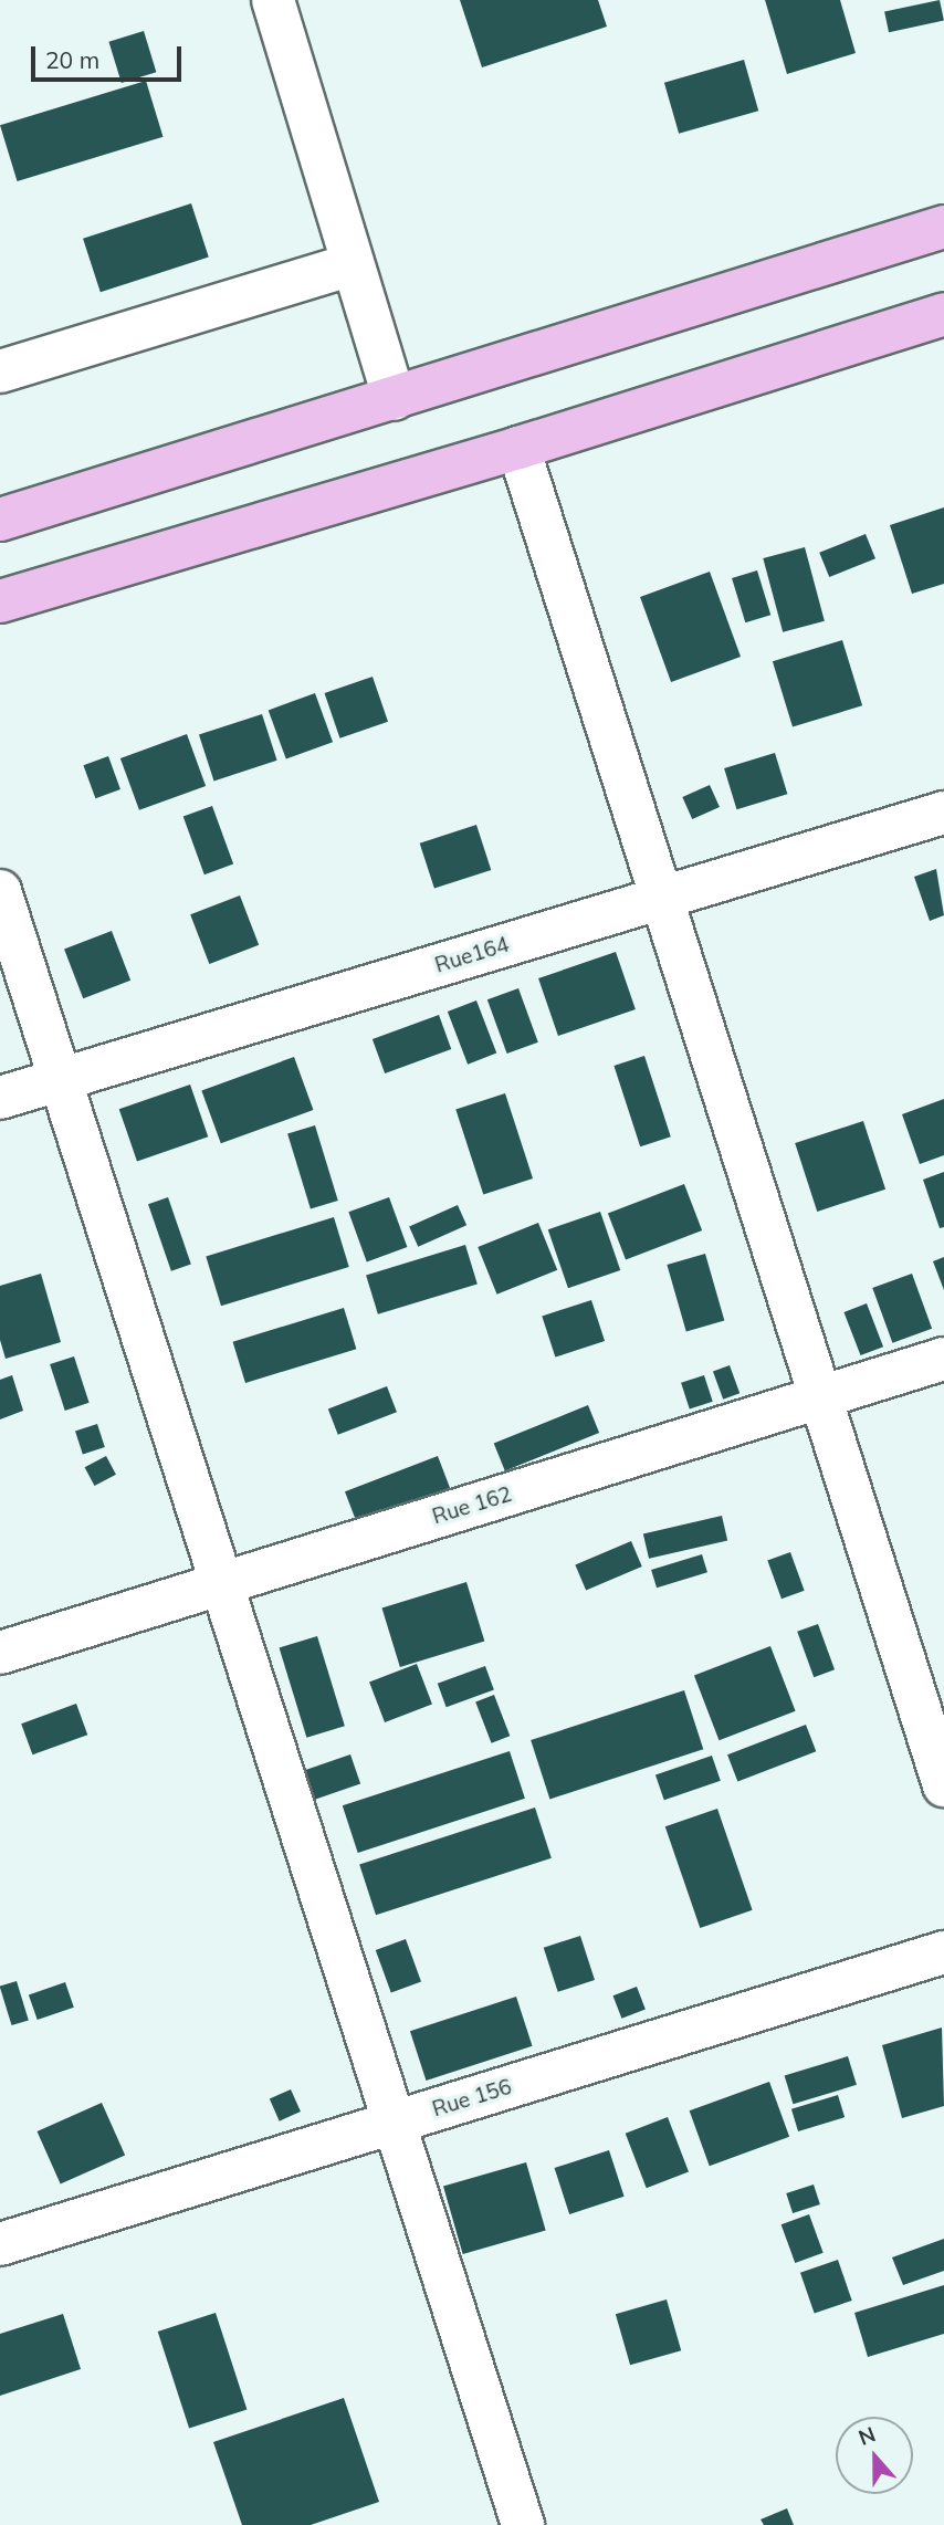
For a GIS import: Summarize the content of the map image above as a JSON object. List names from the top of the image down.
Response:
{
  "streets": {
    "street": ["Rue164", "Rue 162", "Rue 156"]
  },
  "scale_bar": "20 m",
  "north": "top"
}
